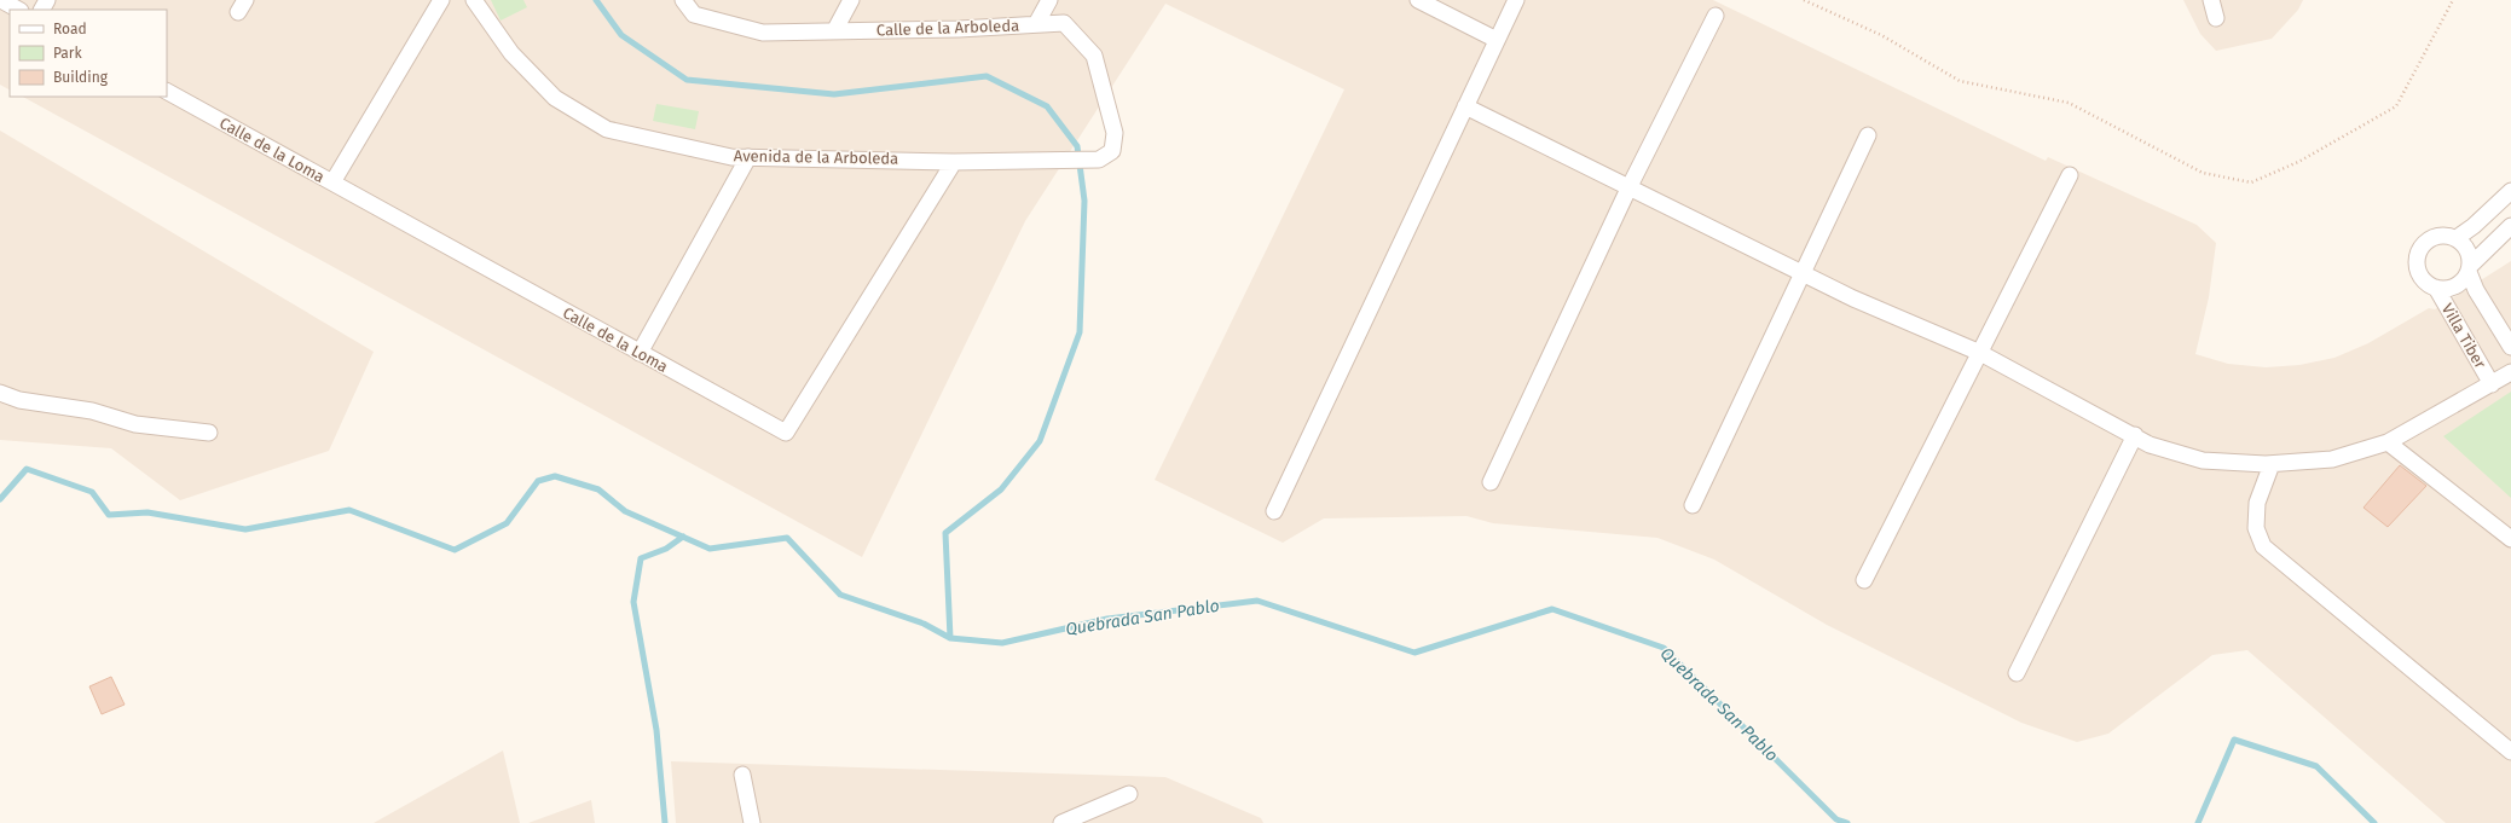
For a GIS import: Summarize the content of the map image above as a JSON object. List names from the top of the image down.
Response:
{
  "streets": {
    "street": [
      "Calle de la Arboleda",
      "Calle de la Loma",
      "Avenida de la Arboleda",
      "Villa Tiber"
    ]
  },
  "crossings": [
    ["Calle de la Arboleda", "Avenida de la Arboleda"],
    ["Calle de la Loma", "Avenida de la Arboleda"]
  ],
  "water": ["Quebrada San Pablo"],
  "legend": ["Road", "Park", "Building"]
}
